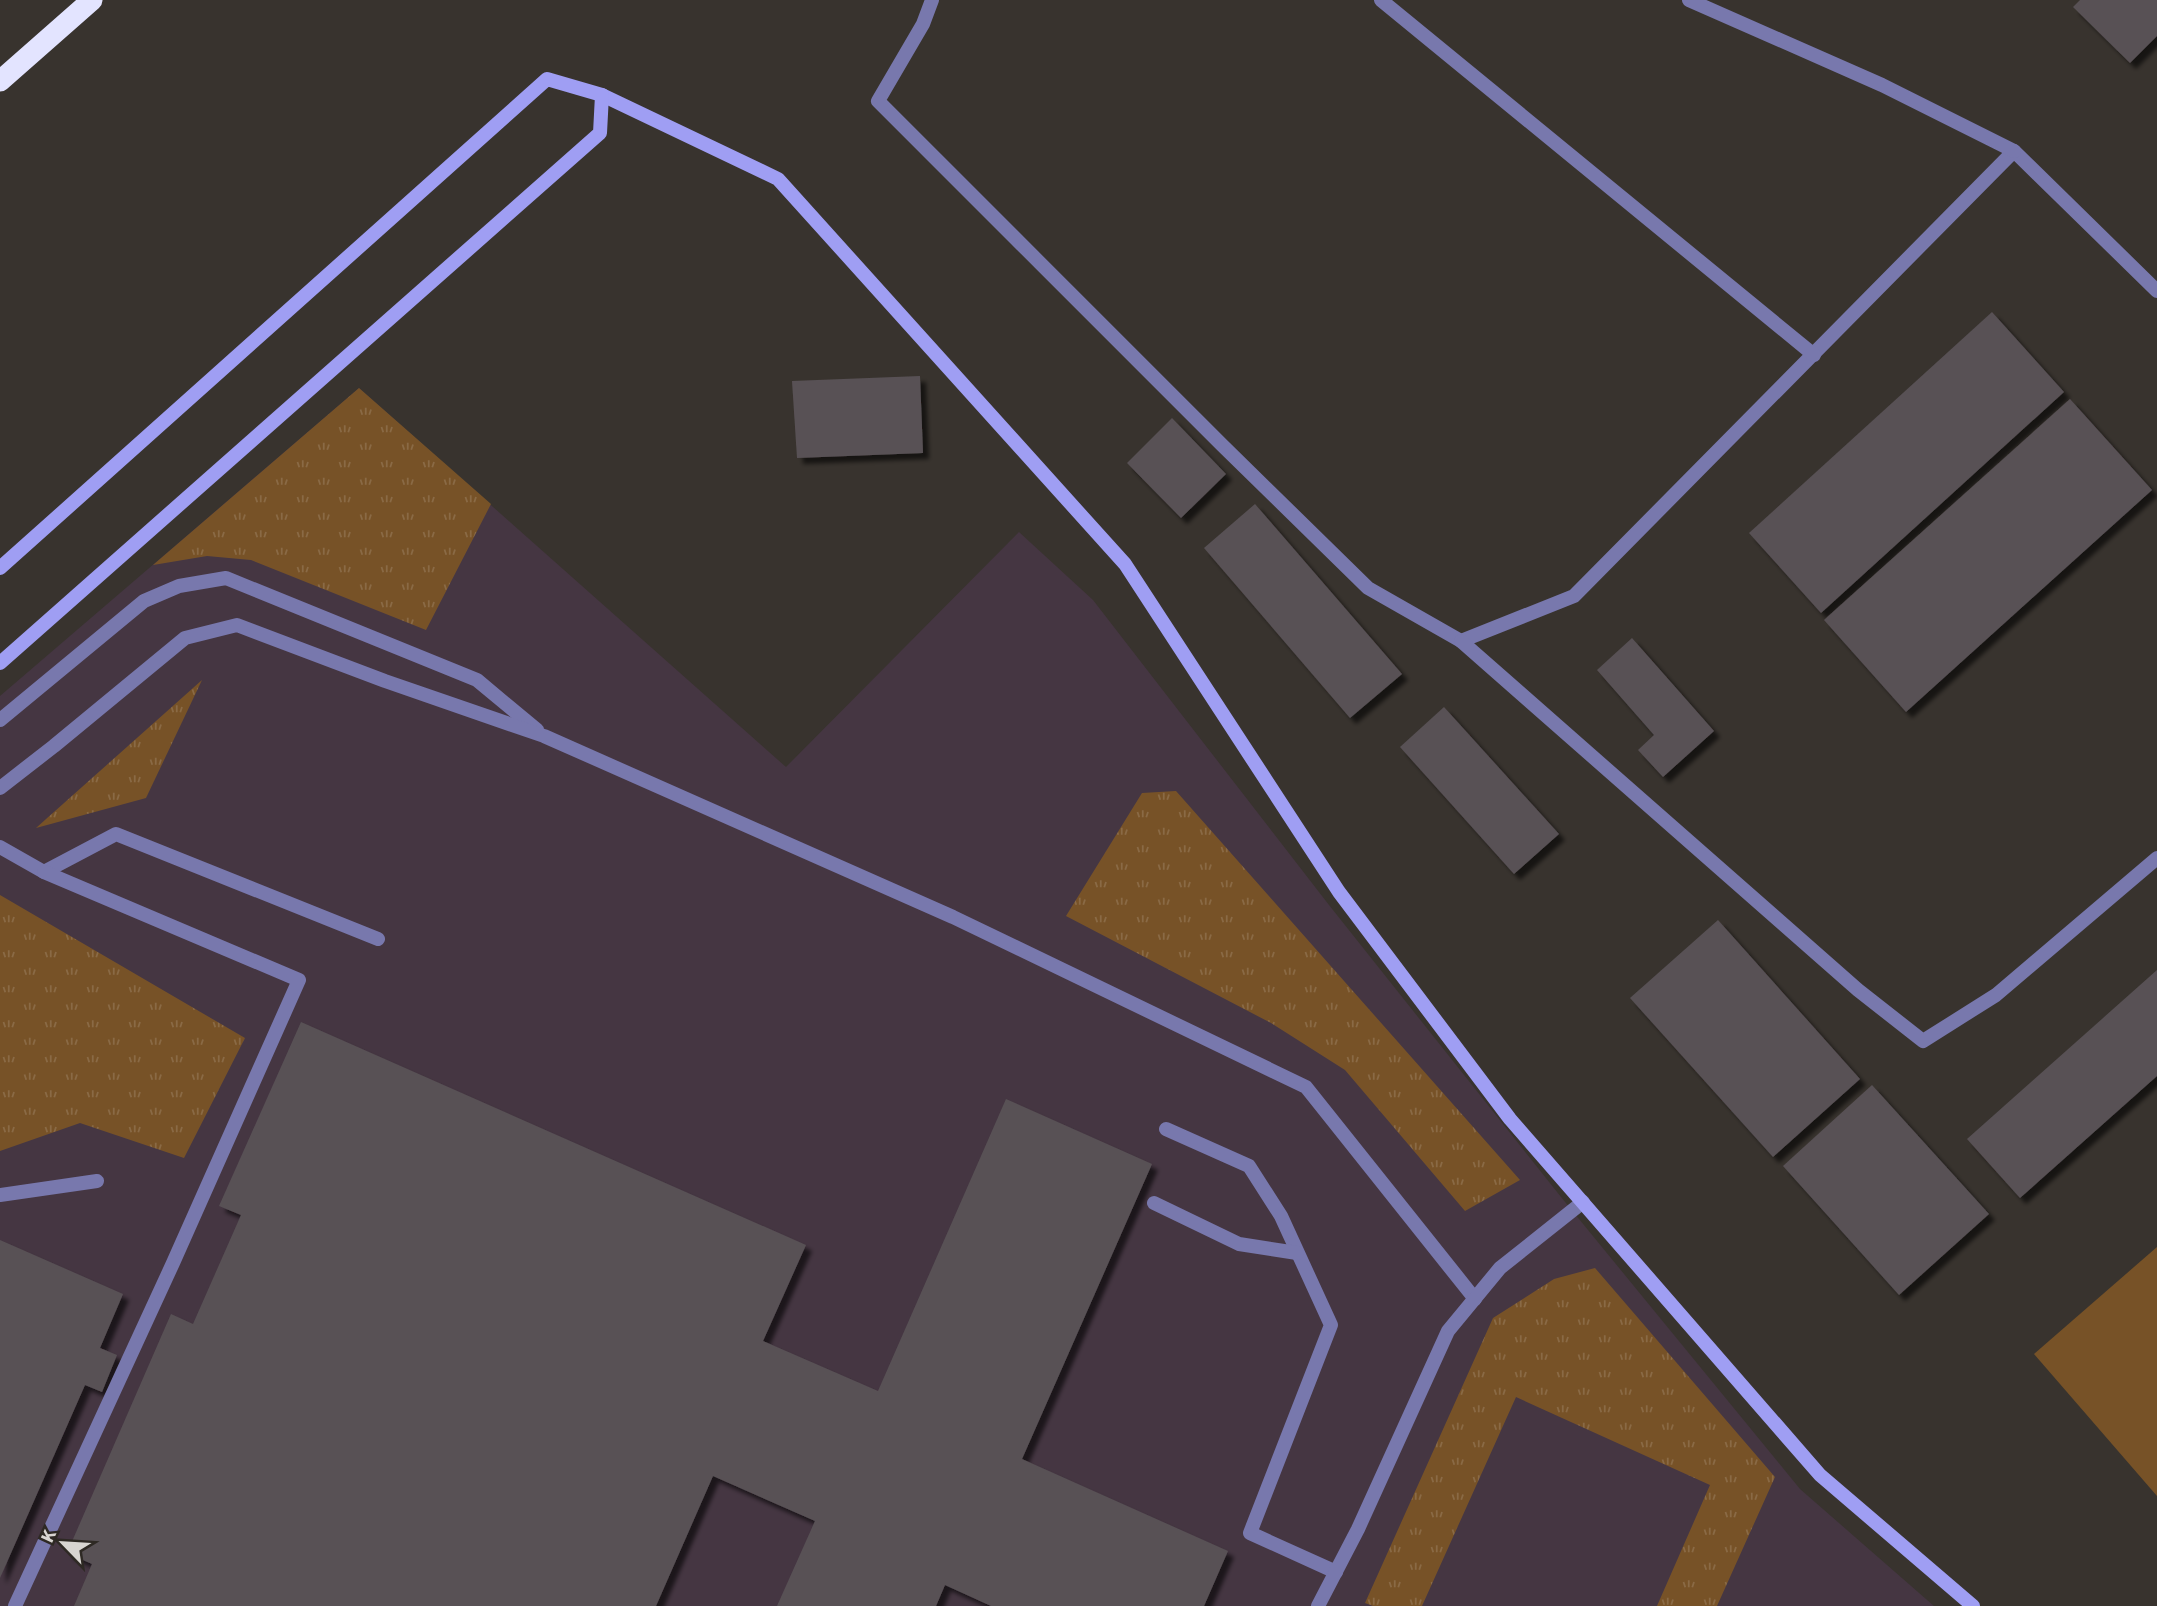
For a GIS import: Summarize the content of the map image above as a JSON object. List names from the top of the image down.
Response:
{
  "north": "top left"
}
